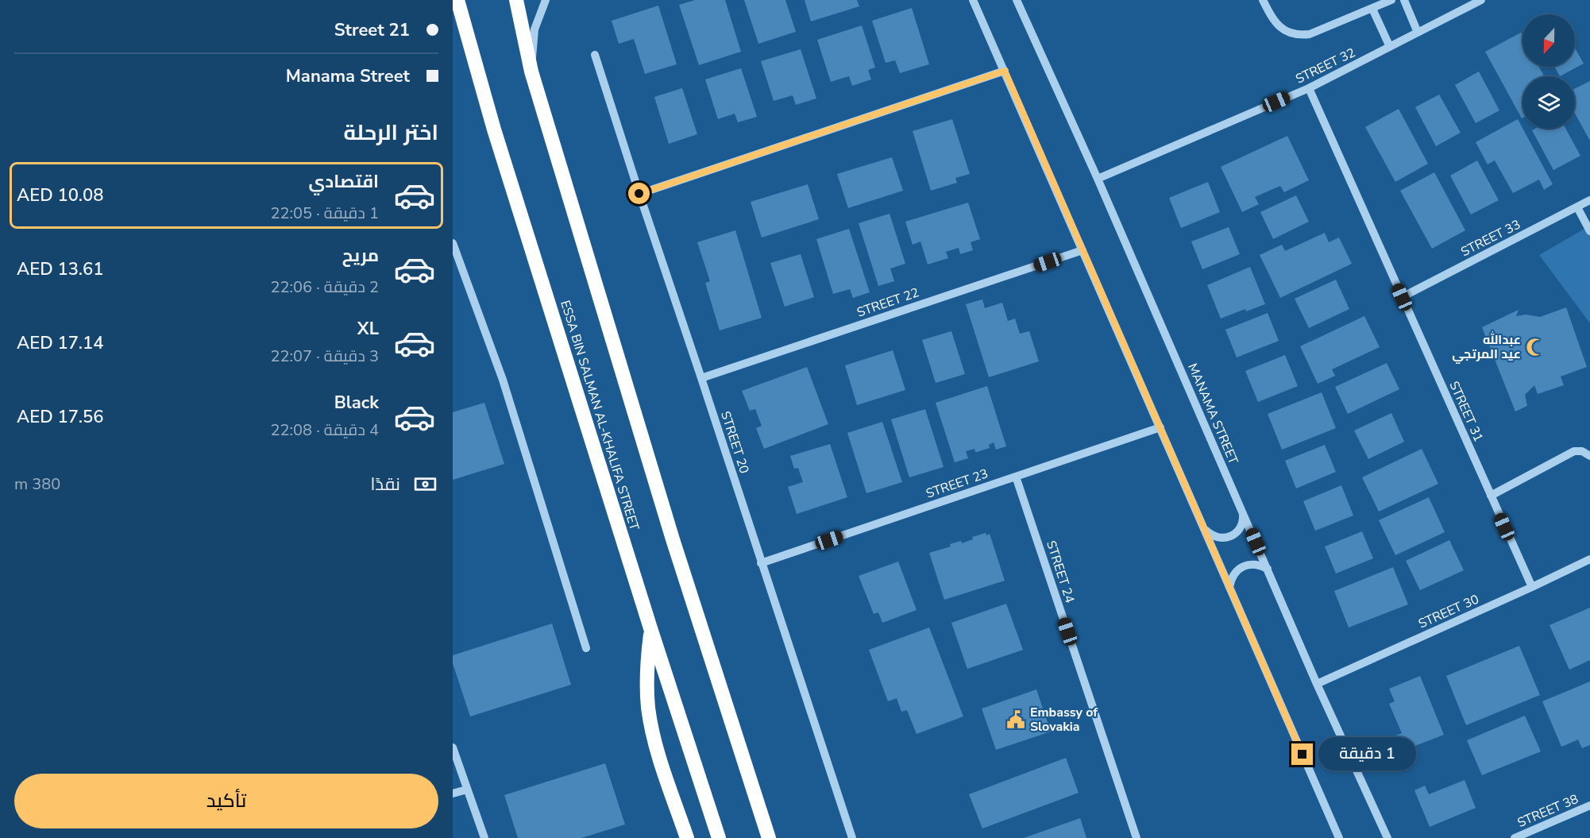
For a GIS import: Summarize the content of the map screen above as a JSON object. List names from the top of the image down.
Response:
{
  "streets": {
    "highway": ["ESSA BIN SALMAN AL-KHALIFA STREET"],
    "street": [
      "STREET 32",
      "STREET 33",
      "STREET 22",
      "STREET 31",
      "MANAMA STREET",
      "STREET 20",
      "STREET 23",
      "STREET 24",
      "STREET 30",
      "STREET 38"
    ]
  },
  "crossings": [
    ["STREET 32", "STREET 31"],
    ["STREET 32", "MANAMA STREET"],
    ["STREET 33", "STREET 31"],
    ["STREET 22", "STREET 20"],
    ["STREET 31", "STREET 30"],
    ["MANAMA STREET", "STREET 30"],
    ["STREET 20", "STREET 23"],
    ["STREET 23", "STREET 24"]
  ],
  "places": {
    "mosque": ["عبدالله عيد المرتجي"],
    "public building": ["Embassy of Slovakia"]
  },
  "north": "bottom",
  "page": {
    "banner": ["Street 21", "Manama Street"],
    "heading": "اختر الرحلة",
    "list": [
      {
        "name": "اقتصادي",
        "note": "1 دقيقة · 22:05",
        "value": "AED 10.08"
      },
      {
        "name": "مريح",
        "note": "2 دقيقة · 22:06",
        "value": "AED 13.61"
      },
      {
        "name": "XL",
        "note": "3 دقيقة · 22:07",
        "value": "AED 17.14"
      },
      {
        "name": "Black",
        "note": "4 دقيقة · 22:08",
        "value": "AED 17.56"
      }
    ],
    "pay": ["نقدًا", "380 m"],
    "bubble": "1 دقيقة",
    "buttons": "تأكيد"
  }
}
